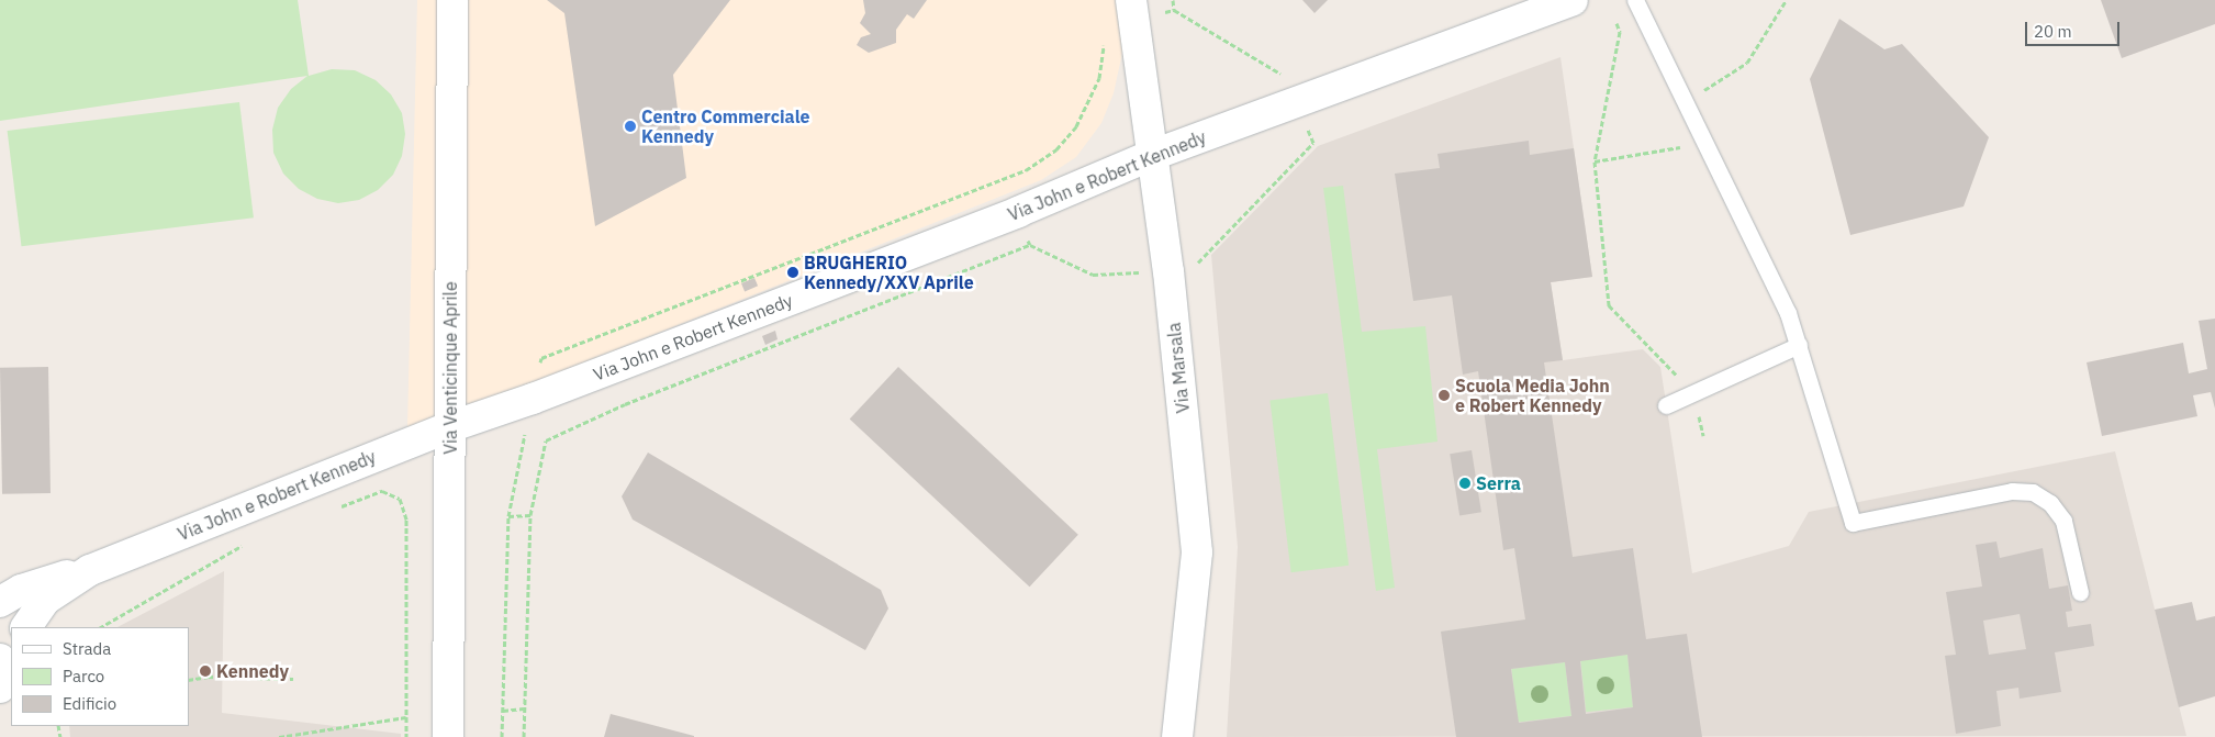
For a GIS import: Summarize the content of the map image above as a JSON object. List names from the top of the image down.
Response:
{
  "streets": {
    "street": ["Via John e Robert Kennedy", "Via Venticinque Aprile", "Via Marsala"]
  },
  "crossings": [
    ["Via John e Robert Kennedy", "Via Venticinque Aprile"],
    ["Via John e Robert Kennedy", "Via Marsala"]
  ],
  "places": [
    "Centro Commerciale Kennedy",
    "BRUGHERIO Kennedy/XXV Aprile",
    "Scuola Media John e Robert Kennedy",
    "Serra",
    "Kennedy"
  ],
  "legend": ["Strada", "Parco", "Edificio"],
  "scale_bar": "20 m"
}
